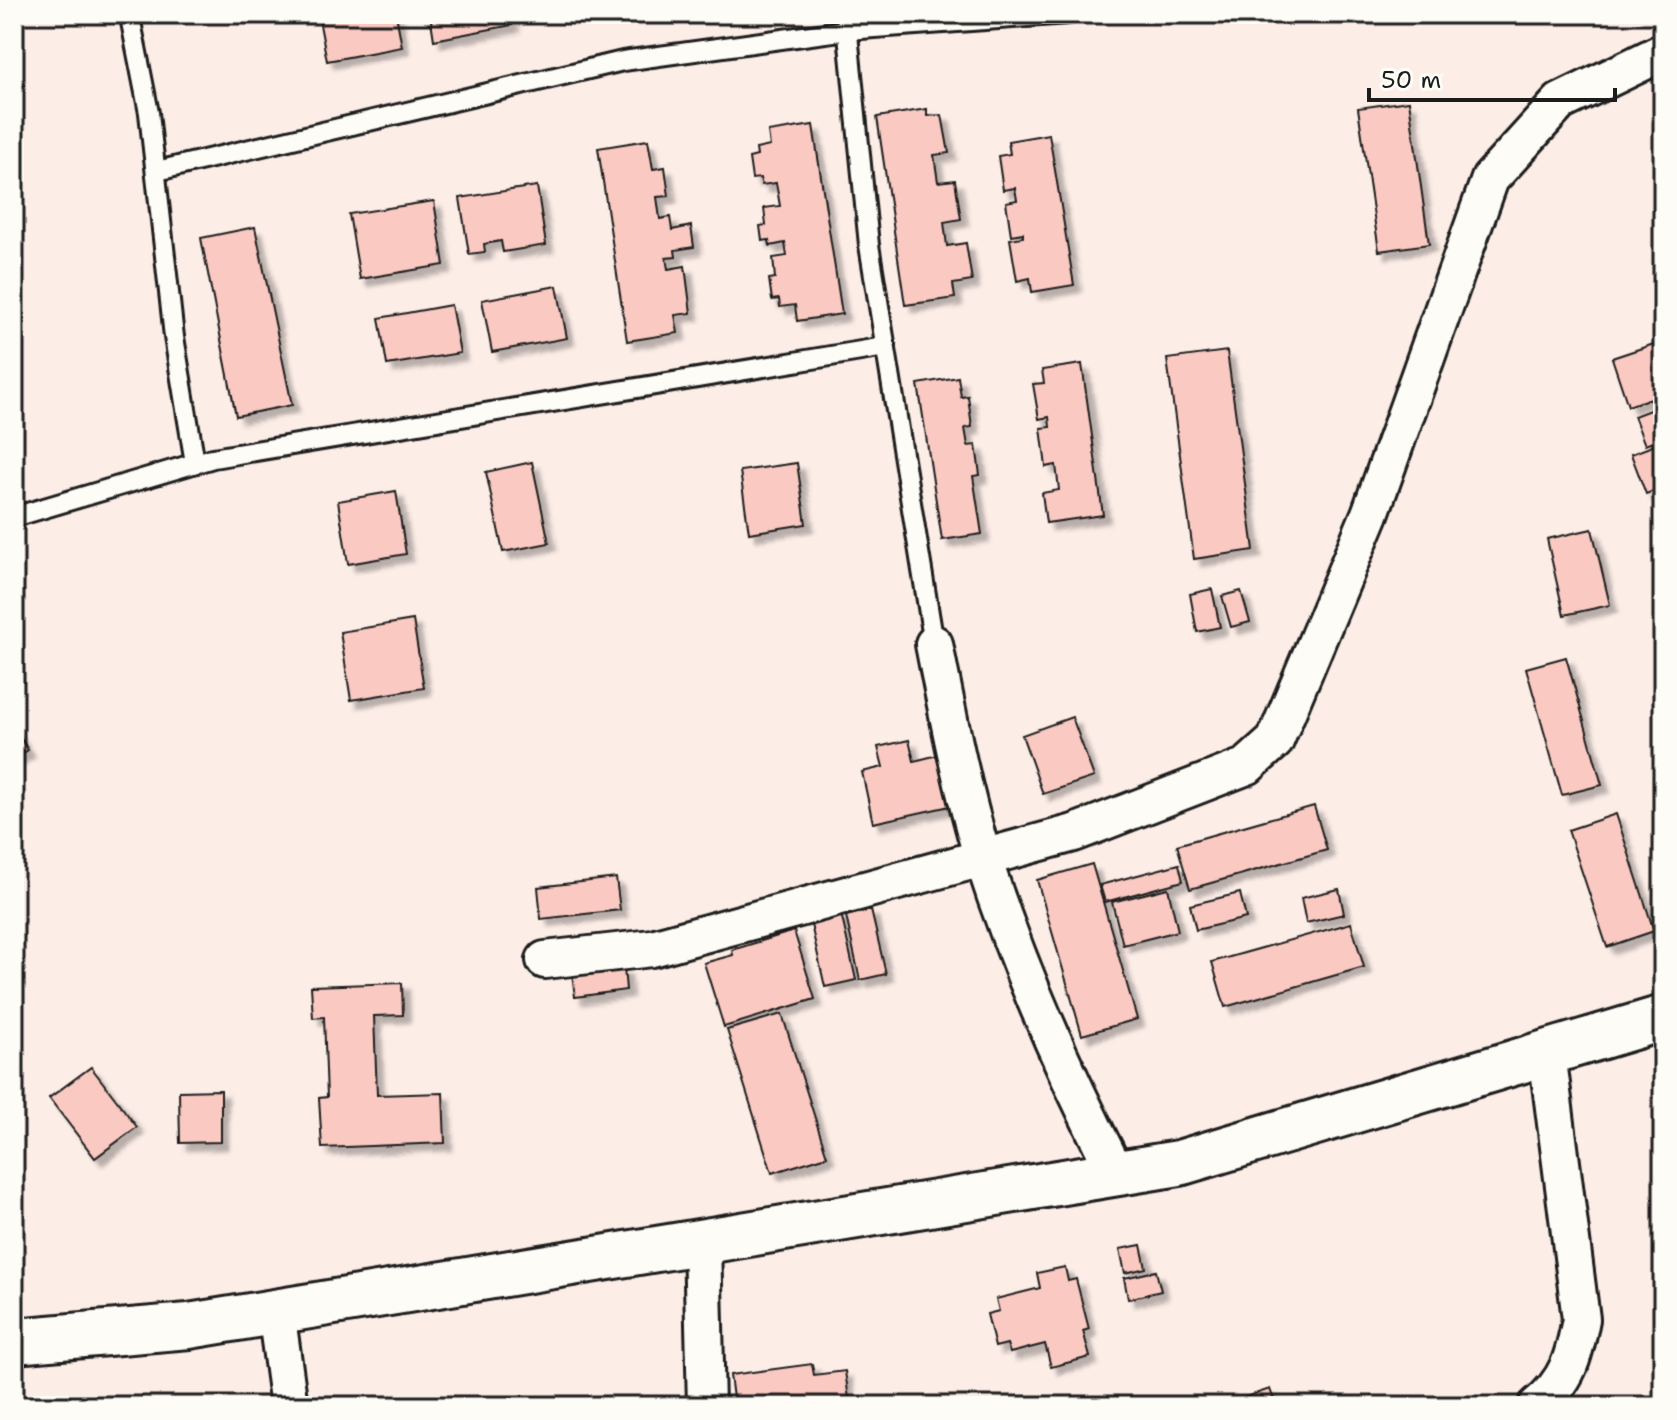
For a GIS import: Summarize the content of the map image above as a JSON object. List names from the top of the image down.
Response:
{
  "scale_bar": "50 m"
}
